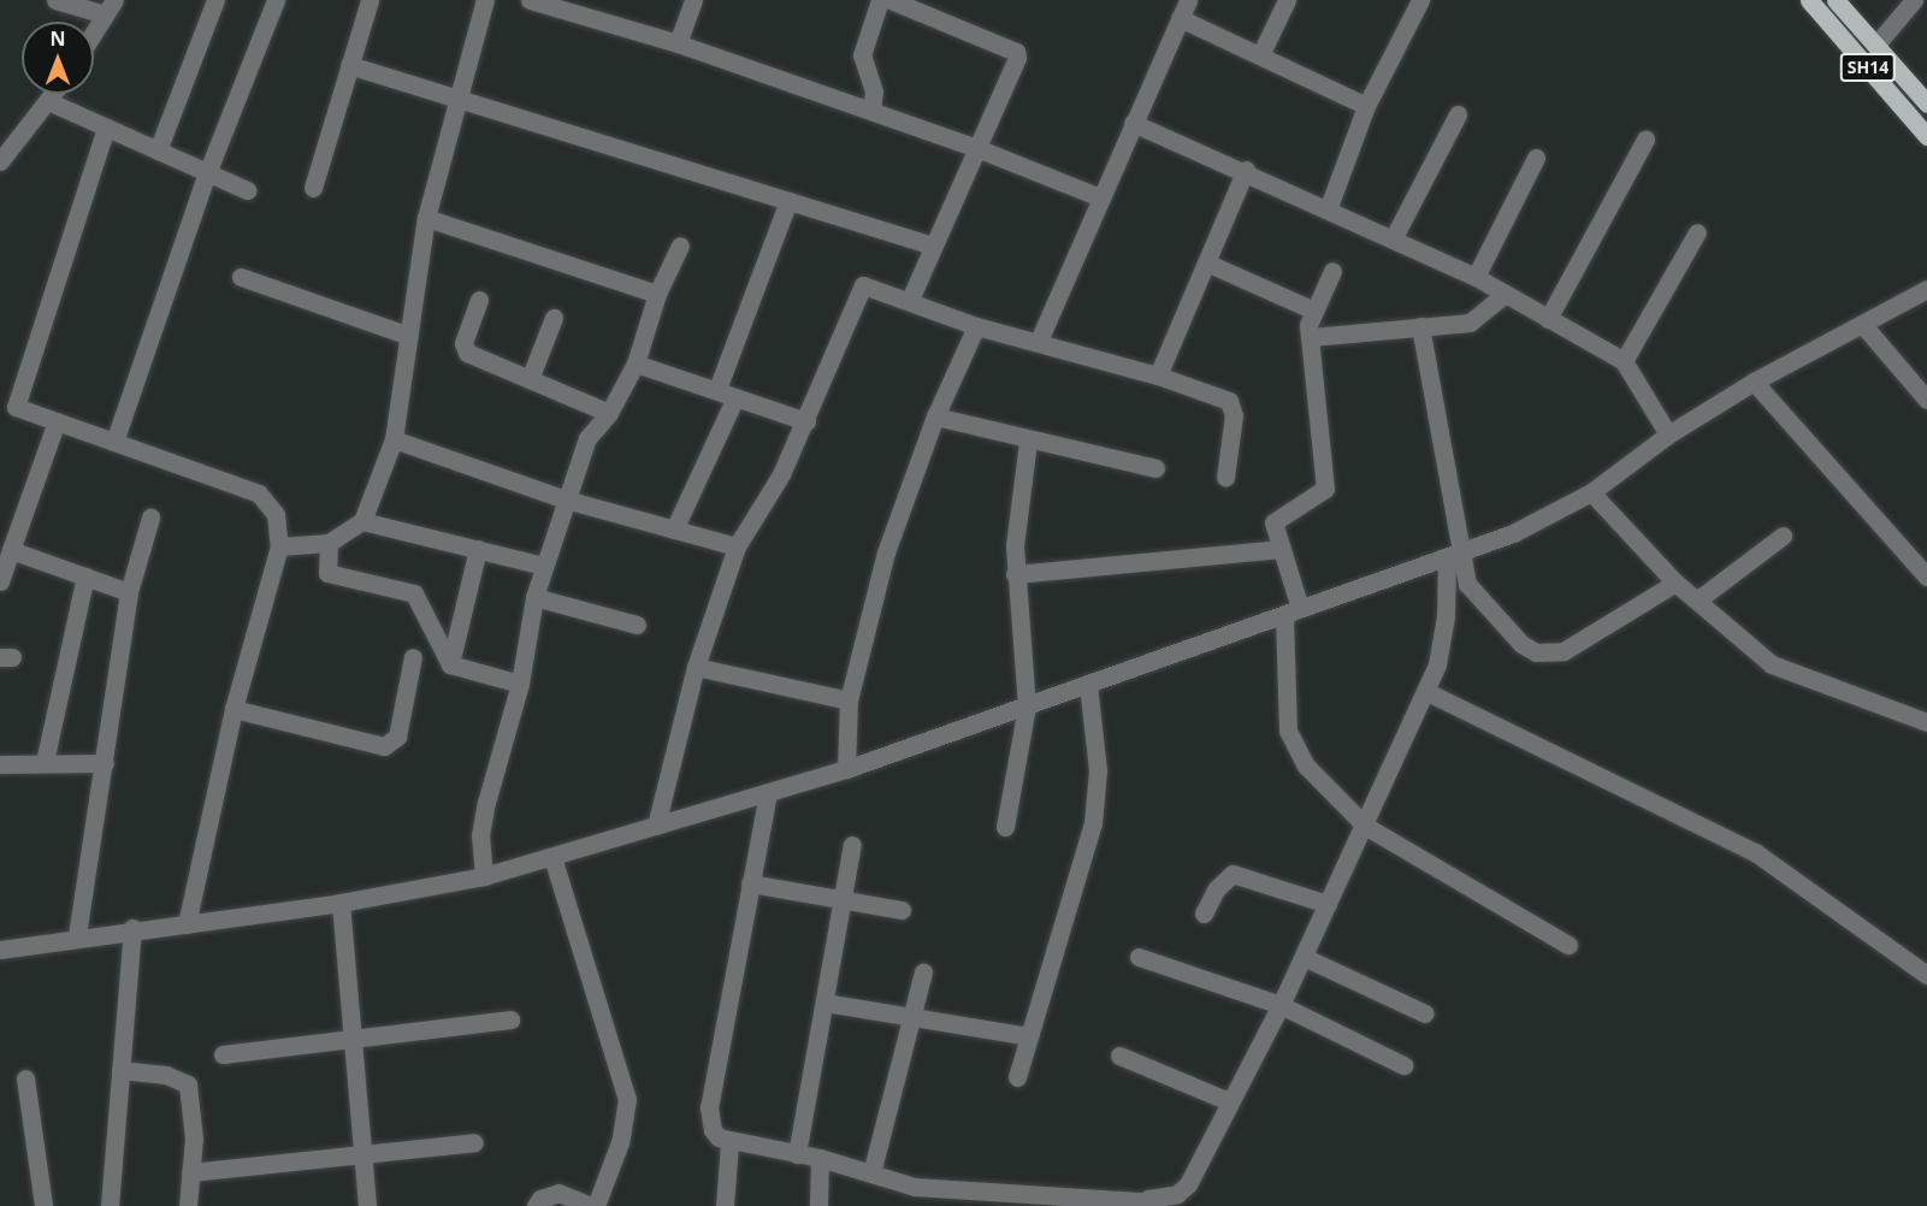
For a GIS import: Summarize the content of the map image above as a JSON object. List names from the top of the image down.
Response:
{
  "streets": {
    "main road": ["SH14"]
  },
  "north": "top"
}
